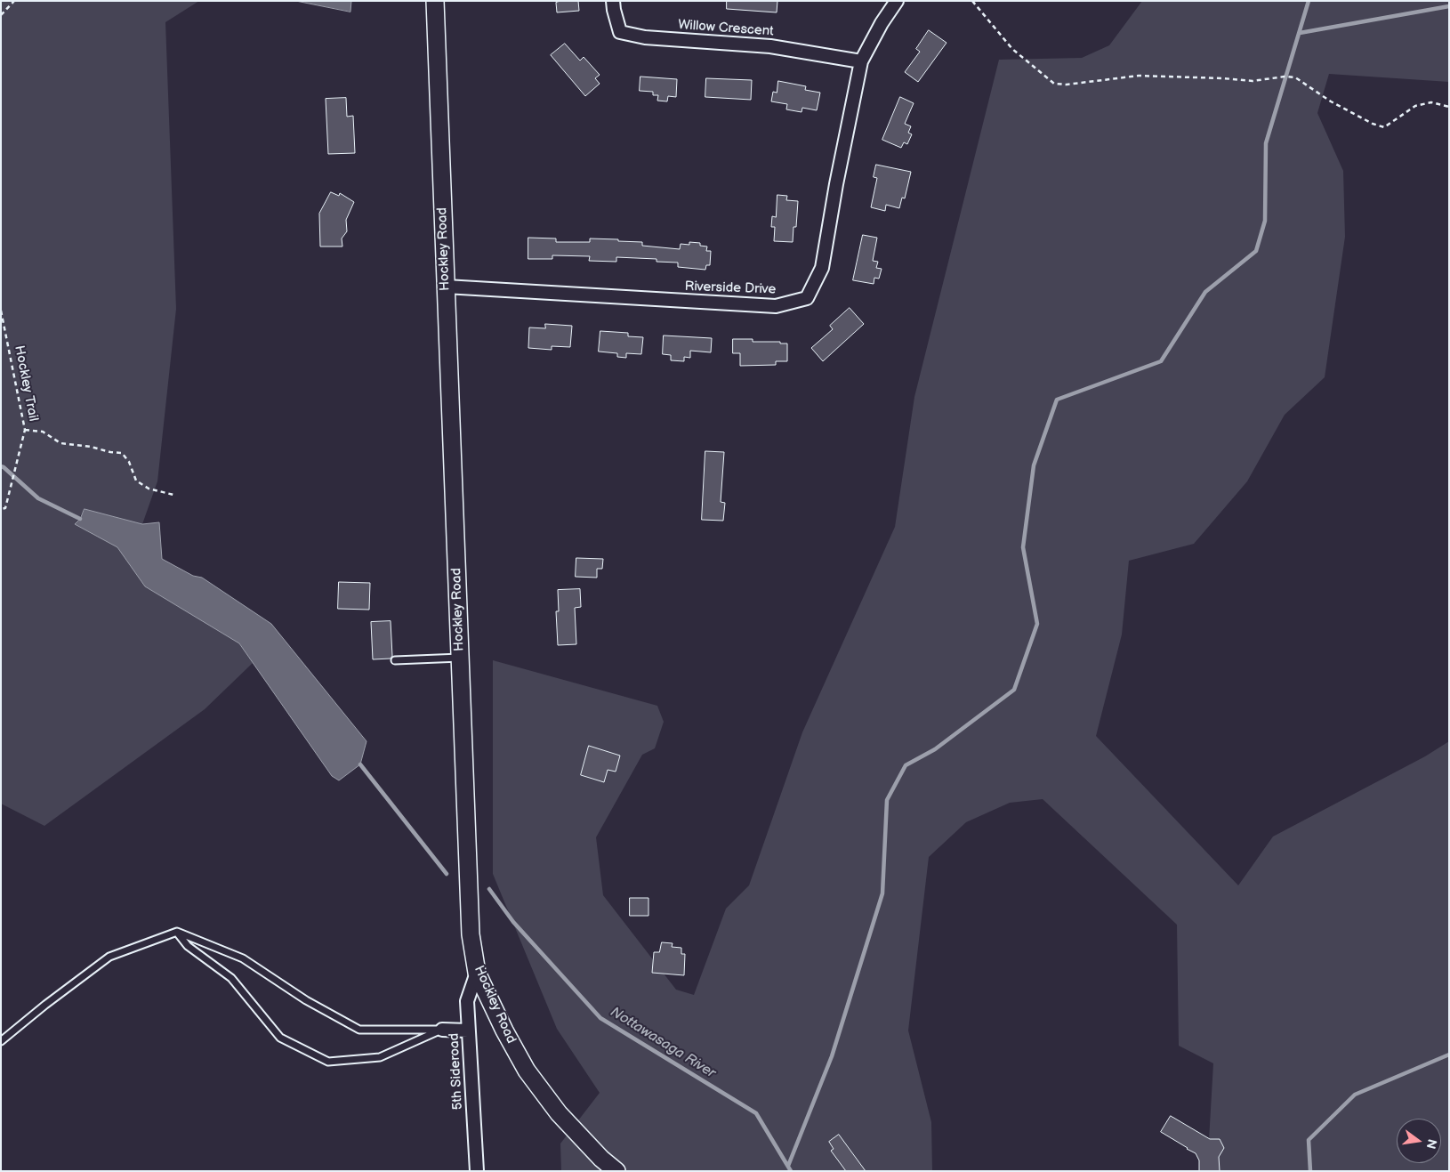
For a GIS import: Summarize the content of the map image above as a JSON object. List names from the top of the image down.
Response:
{
  "streets": {
    "main road": ["Hockley Road"],
    "street": ["Willow Crescent", "Riverside Drive", "5th Sideroad"],
    "path": ["Hockley Trail"]
  },
  "crossings": [
    ["Willow Crescent", "Riverside Drive"],
    ["Hockley Road", "Riverside Drive"],
    ["Hockley Road", "5th Sideroad"]
  ],
  "water": ["Nottawasaga River"],
  "north": "right"
}
